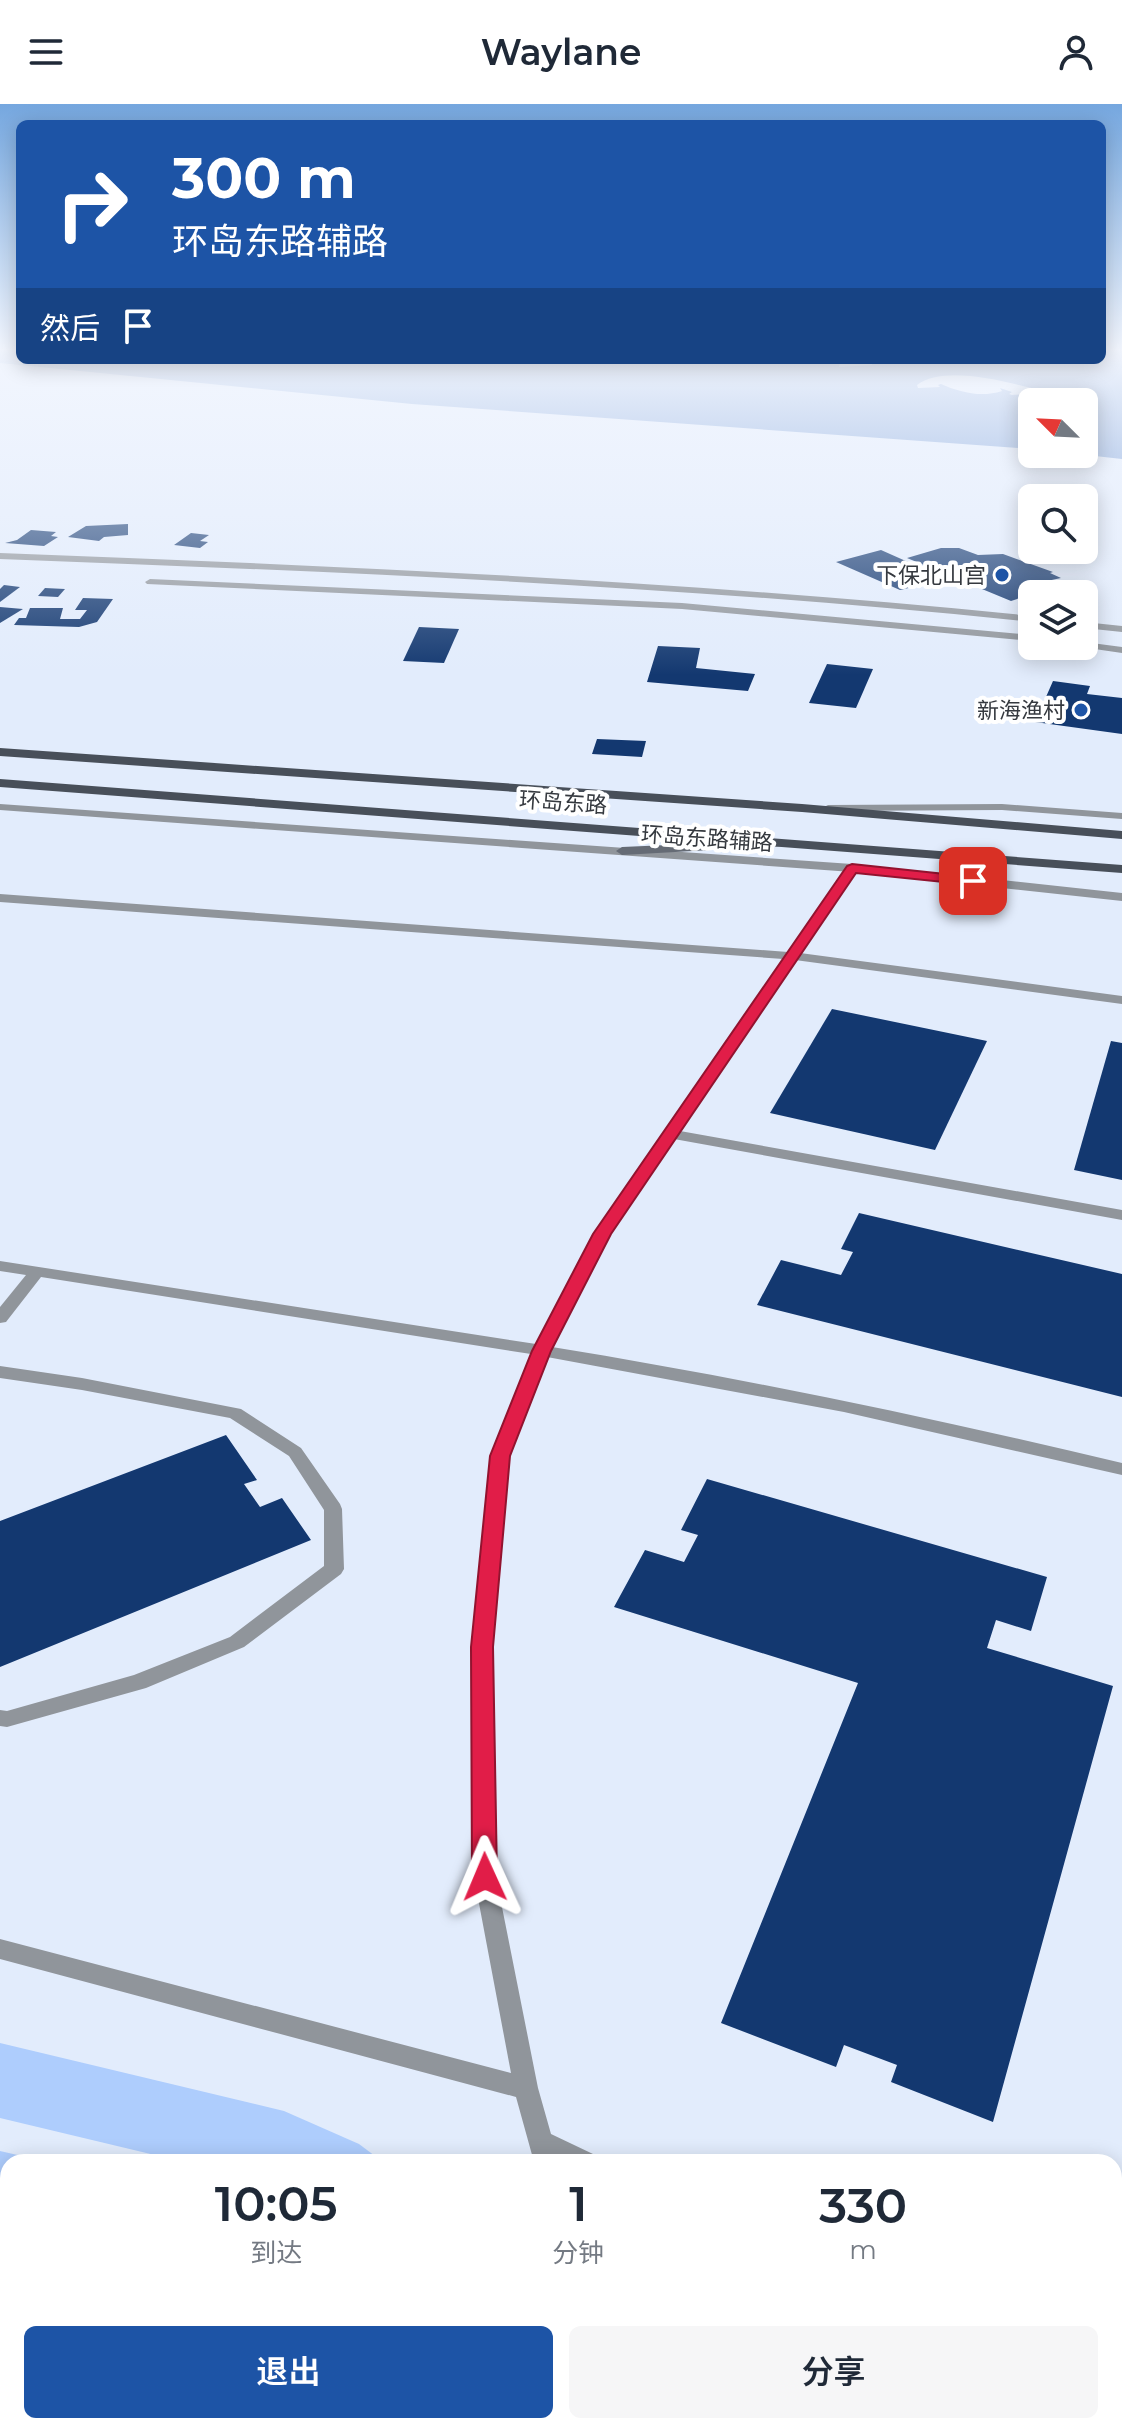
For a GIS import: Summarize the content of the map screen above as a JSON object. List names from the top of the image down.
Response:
{
  "streets": {
    "main road": ["环岛东路"],
    "street": ["环岛东路辅路"]
  },
  "places": ["下保北山宫", "新海渔村"],
  "north": "top left",
  "page": {
    "header": "Waylane",
    "turn": ["300 m", "环岛东路辅路"],
    "then": "然后",
    "eta": [
      "10:05",
      "到达",
      "1",
      "分钟",
      "330",
      "m"
    ],
    "buttons": ["退出", "分享"]
  }
}
